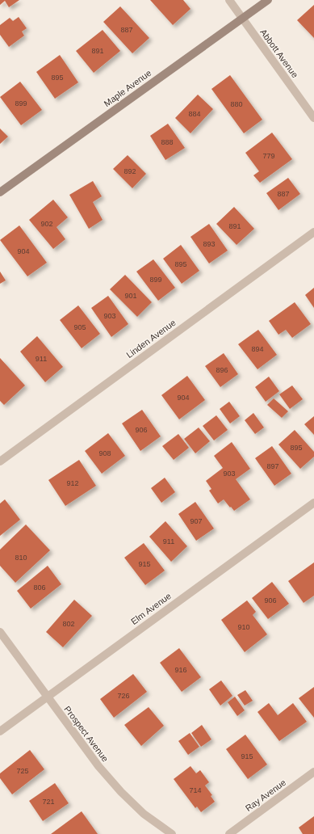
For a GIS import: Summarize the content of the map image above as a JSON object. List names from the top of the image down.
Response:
{
  "streets": {
    "street": [
      "Abbott Avenue",
      "Maple Avenue",
      "Linden Avenue",
      "Elm Avenue",
      "Prospect Avenue",
      "Ray Avenue"
    ]
  },
  "crossings": [
    ["Abbott Avenue", "Maple Avenue"],
    ["Elm Avenue", "Prospect Avenue"]
  ],
  "house_numbers": [
    "887",
    "891",
    "895",
    "899",
    "880",
    "884",
    "888",
    "779",
    "892",
    "887",
    "902",
    "891",
    "893",
    "904",
    "895",
    "899",
    "901",
    "903",
    "905",
    "894",
    "911",
    "896",
    "904",
    "906",
    "895",
    "908",
    "897",
    "903",
    "912",
    "907",
    "911",
    "810",
    "915",
    "806",
    "906",
    "802",
    "910",
    "916",
    "726",
    "915",
    "725",
    "714",
    "721"
  ]
}
